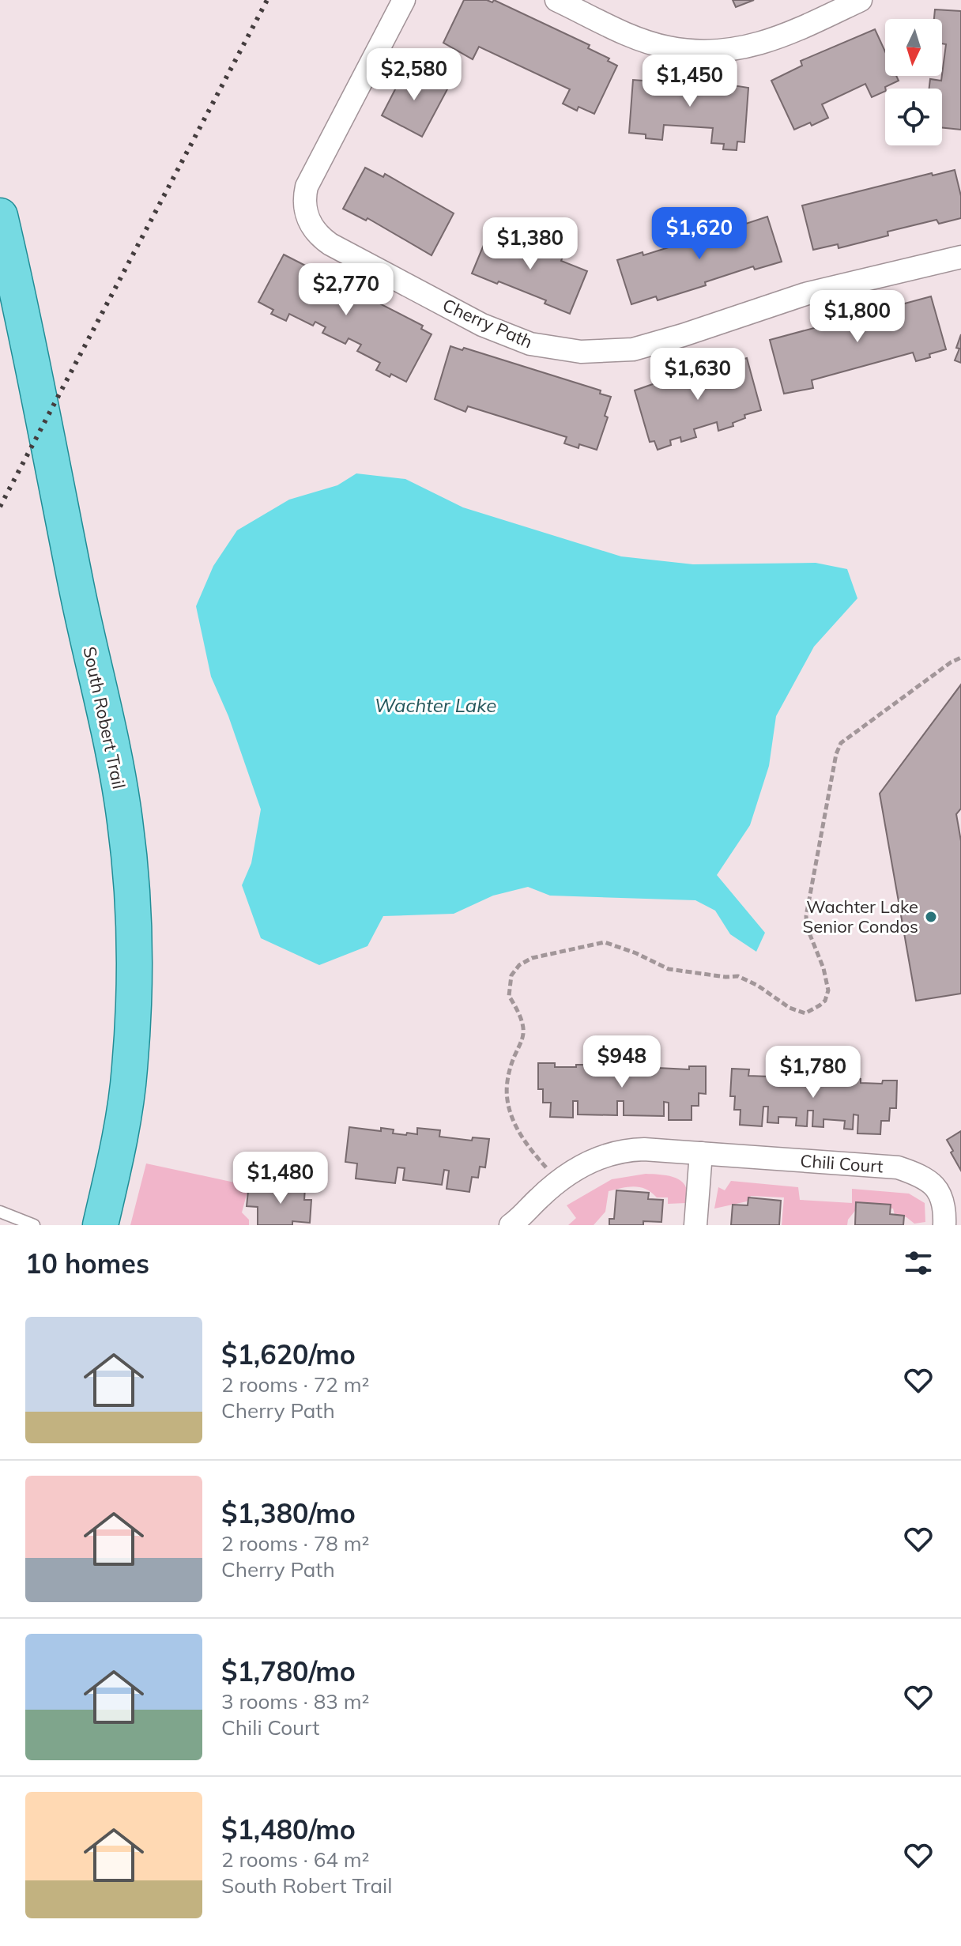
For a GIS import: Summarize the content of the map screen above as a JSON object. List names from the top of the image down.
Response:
{
  "streets": {
    "main road": ["South Robert Trail"],
    "street": ["Cherry Path", "Chili Court"]
  },
  "water": ["Wachter Lake"],
  "places": ["Wachter Lake Senior Condos"],
  "north": "bottom",
  "page": {
    "price": [
      "$2,580",
      "$1,450",
      "$1,620",
      "$1,380",
      "$2,770",
      "$1,800",
      "$1,630",
      "$948",
      "$1,780",
      "$1,480"
    ],
    "heading": "10 homes",
    "list": [
      {
        "name": "$1,620/mo",
        "note": "2 rooms · 72 m² · Cherry Path"
      },
      {
        "name": "$1,380/mo",
        "note": "2 rooms · 78 m² · Cherry Path"
      },
      {
        "name": "$1,780/mo",
        "note": "3 rooms · 83 m² · Chili Court"
      },
      {
        "name": "$1,480/mo",
        "note": "2 rooms · 64 m² · South Robert Trail"
      }
    ]
  }
}
